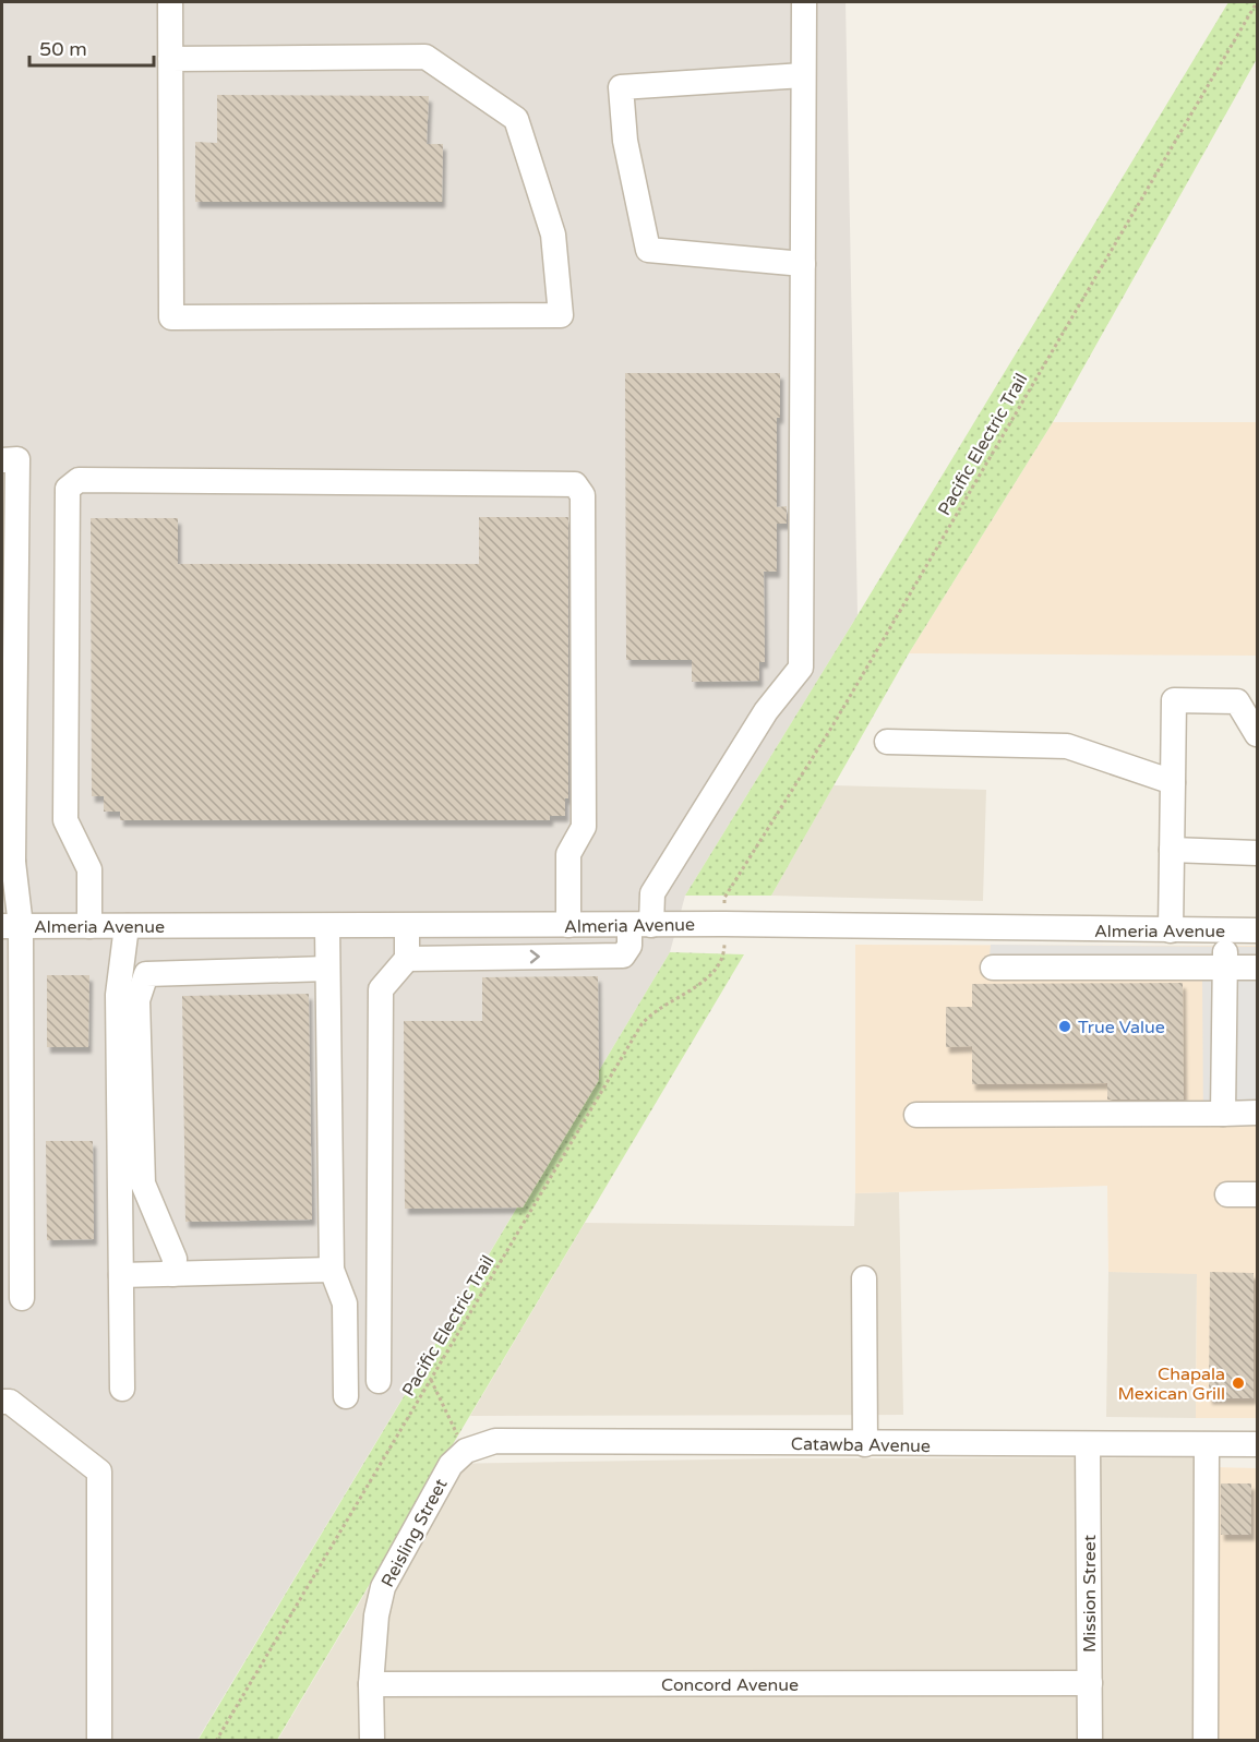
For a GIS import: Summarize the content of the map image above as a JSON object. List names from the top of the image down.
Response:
{
  "streets": {
    "street": [
      "Almeria Avenue",
      "Catawba Avenue",
      "Reisling Street",
      "Mission Street",
      "Concord Avenue"
    ],
    "path": ["Pacific Electric Trail"]
  },
  "crossings": [
    ["Catawba Avenue", "Reisling Street"],
    ["Catawba Avenue", "Mission Street"],
    ["Reisling Street", "Concord Avenue"],
    ["Mission Street", "Concord Avenue"]
  ],
  "places": ["True Value", "Chapala Mexican Grill"],
  "scale_bar": "50 m"
}
